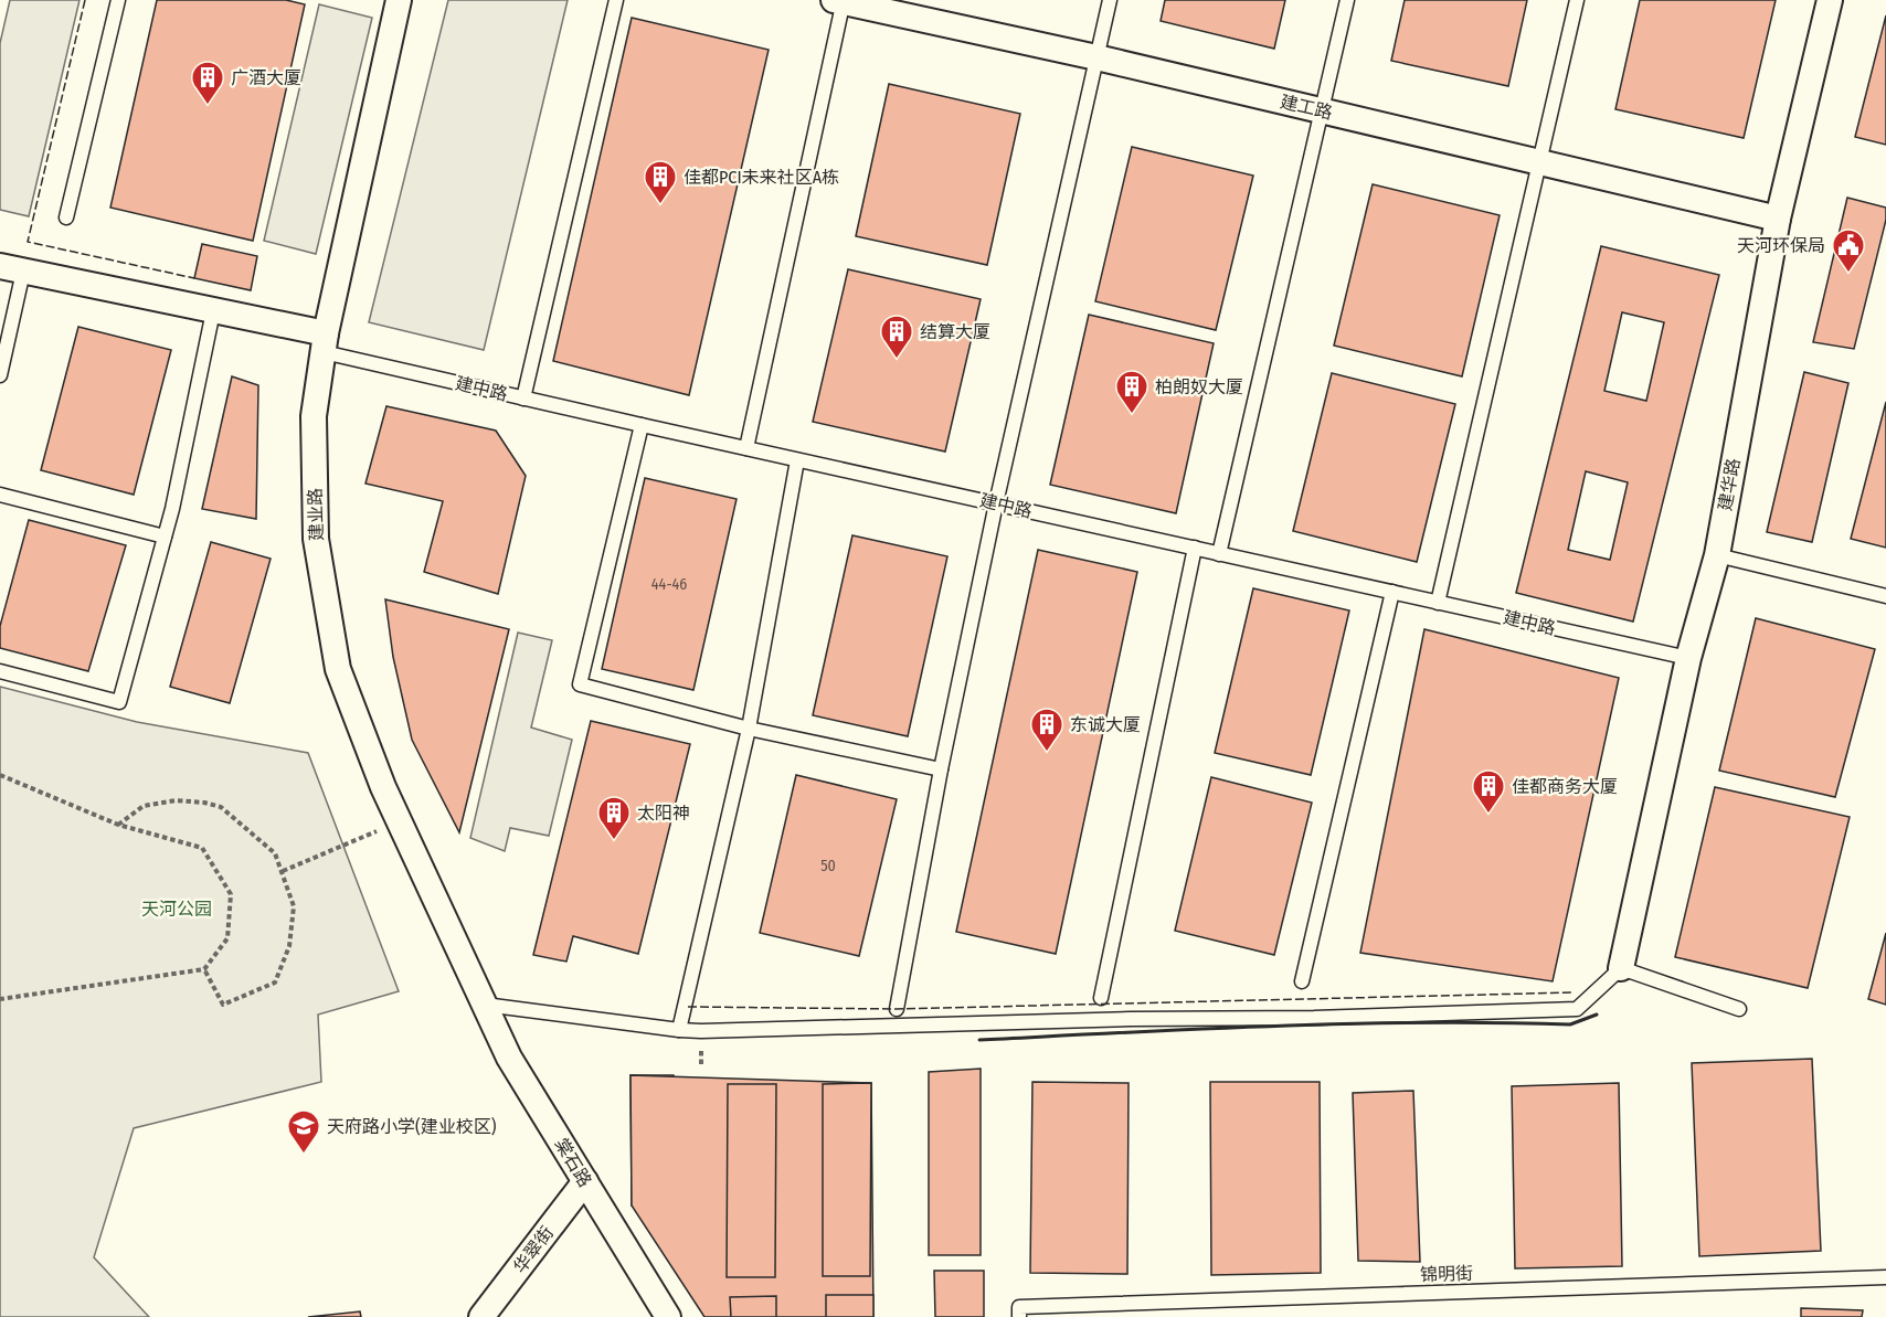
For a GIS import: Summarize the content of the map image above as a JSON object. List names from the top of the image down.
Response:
{
  "streets": {
    "street": [
      "建工路",
      "建中路",
      "建华路",
      "建业路",
      "棠石路",
      "华翠街"
    ],
    "lane": ["锦明街"]
  },
  "crossings": [
    ["建工路", "建华路"],
    ["建中路", "建华路"],
    ["建中路", "建业路"],
    ["建业路", "棠石路"],
    ["棠石路", "华翠街"]
  ],
  "parks": ["天河公园"],
  "places": {
    "building": [
      "广酒大厦",
      "佳都PCI未来社区A栋",
      "结算大厦",
      "柏朗奴大厦",
      "东诚大厦",
      "佳都商务大厦",
      "太阳神"
    ],
    "public building": ["天河环保局"],
    "school or university": ["天府路小学(建业校区)"]
  },
  "house_numbers": ["44-46", "50"]
}
